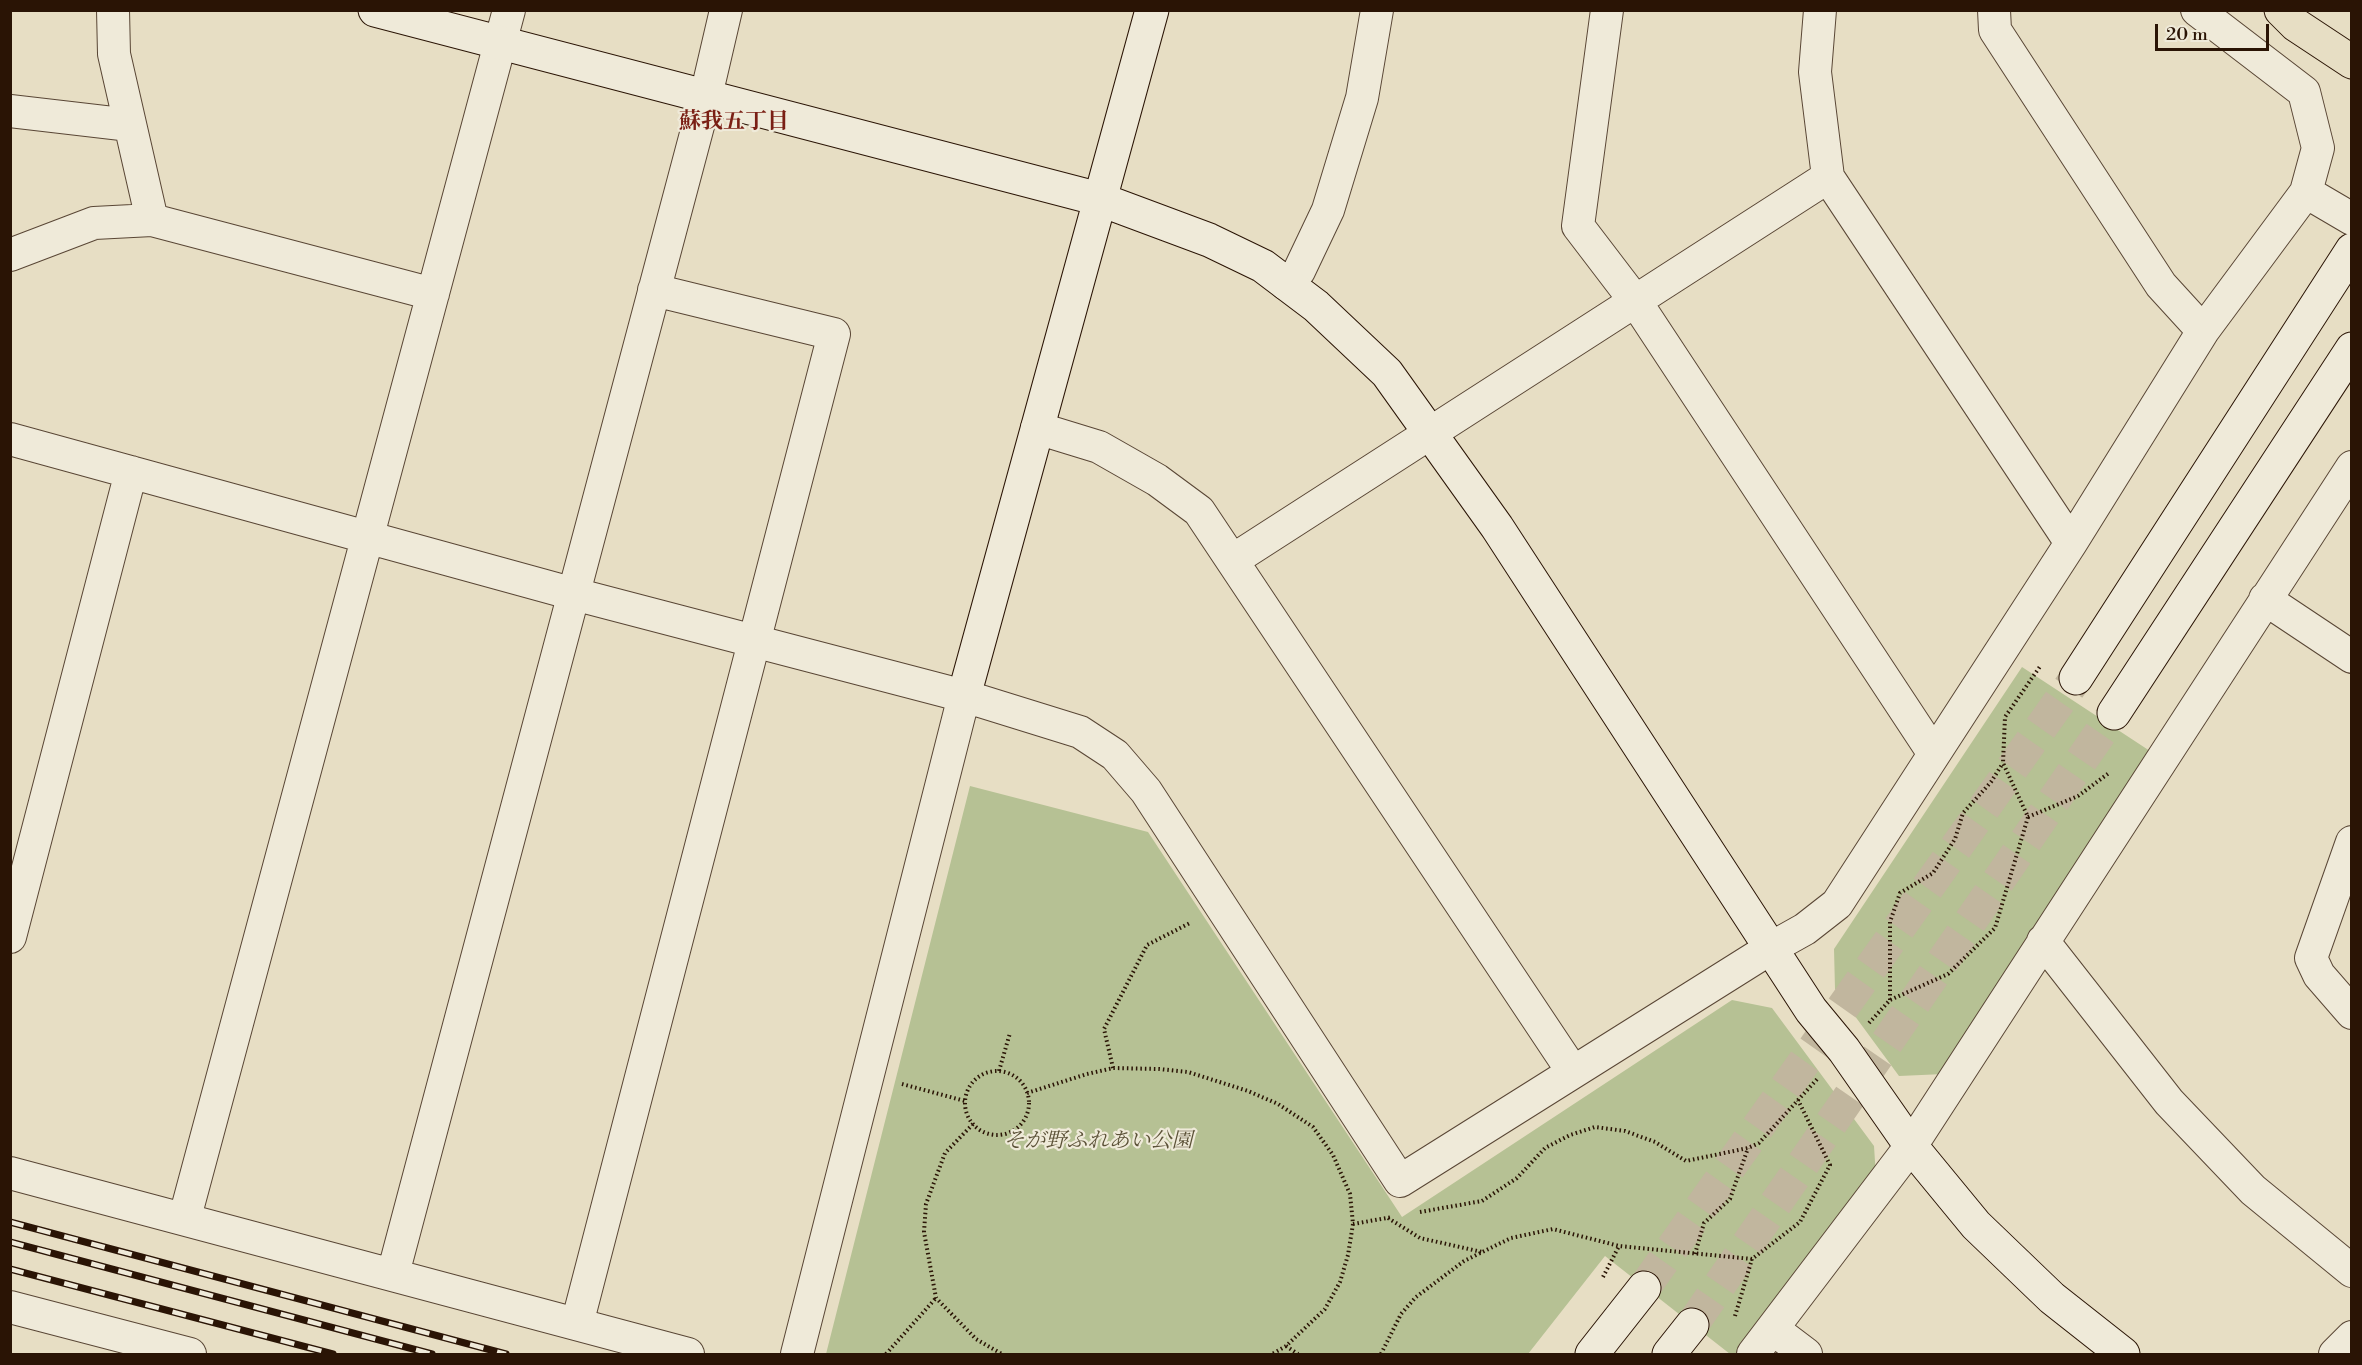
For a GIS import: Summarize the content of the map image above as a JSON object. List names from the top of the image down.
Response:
{
  "districts": ["蘇我五丁目"],
  "parks": ["そが野ふれあい公園"],
  "scale_bar": "20 m"
}
